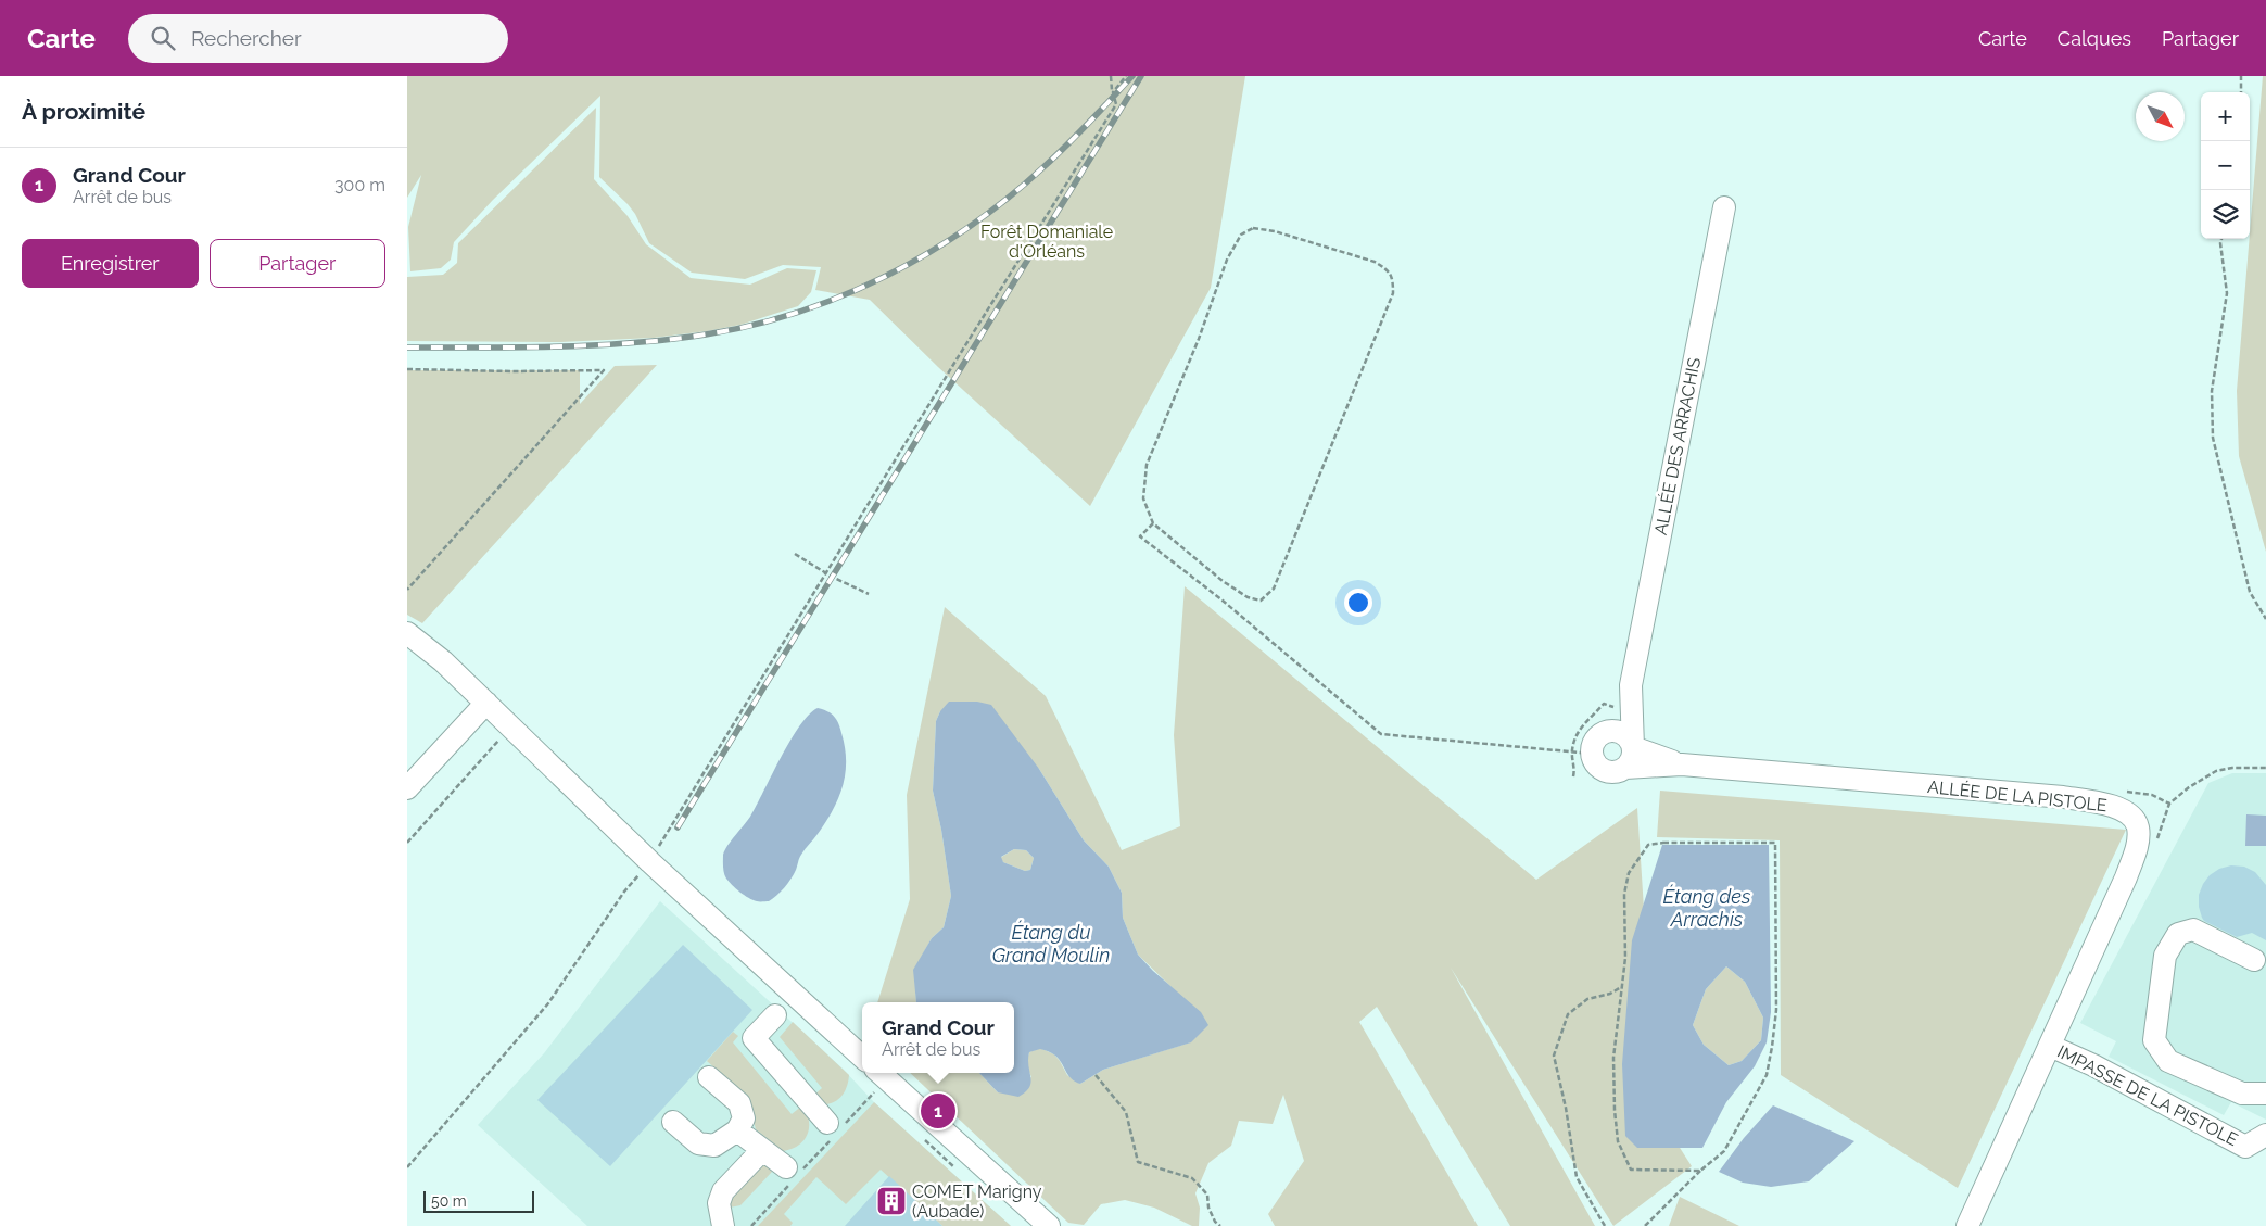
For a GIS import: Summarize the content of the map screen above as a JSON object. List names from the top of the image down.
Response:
{
  "streets": {
    "street": ["ALLÉE DES ARRACHIS", "ALLÉE DE LA PISTOLE", "IMPASSE DE LA PISTOLE"]
  },
  "crossings": [
    ["ALLÉE DE LA PISTOLE", "IMPASSE DE LA PISTOLE"]
  ],
  "water": ["Étang des Arrachis", "Étang du Grand Moulin"],
  "parks": ["Forêt Domaniale d'Orléans"],
  "places": {
    "building": ["COMET Marigny (Aubade)"]
  },
  "scale_bar": "50 m",
  "north": "bottom right",
  "page": {
    "header": "Carte",
    "search": "Rechercher",
    "nav": ["Carte", "Calques", "Partager"],
    "heading": "À proximité",
    "map_buttons": ["+", "−"],
    "list": [
      {
        "mark": "1",
        "name": "Grand Cour",
        "note": "Arrêt de bus",
        "value": "300 m"
      }
    ],
    "buttons": ["Enregistrer", "Partager"],
    "popup": ["Grand Cour", "Arrêt de bus"],
    "pins": "1",
    "scale": "50 m"
  }
}
